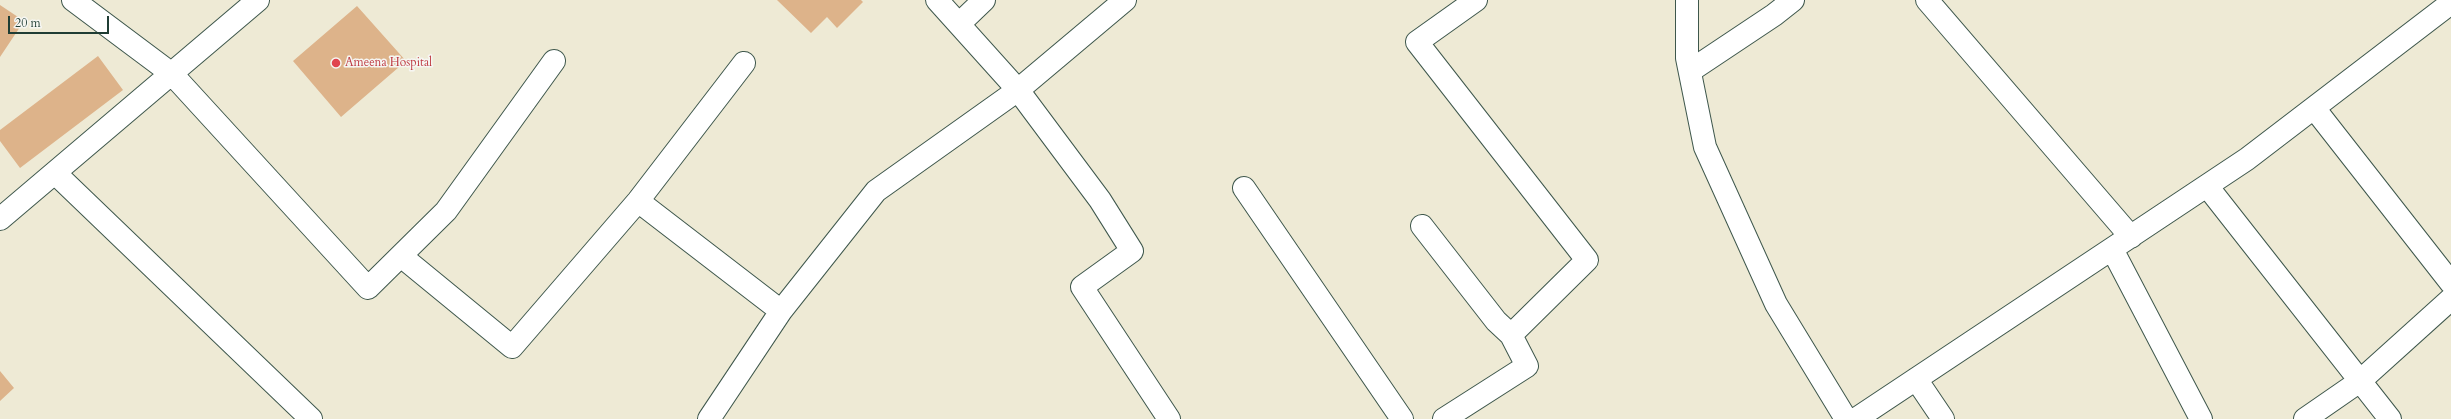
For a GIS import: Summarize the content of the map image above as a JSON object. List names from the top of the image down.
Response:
{
  "places": ["Ameena Hospital"],
  "scale_bar": "20 m"
}
